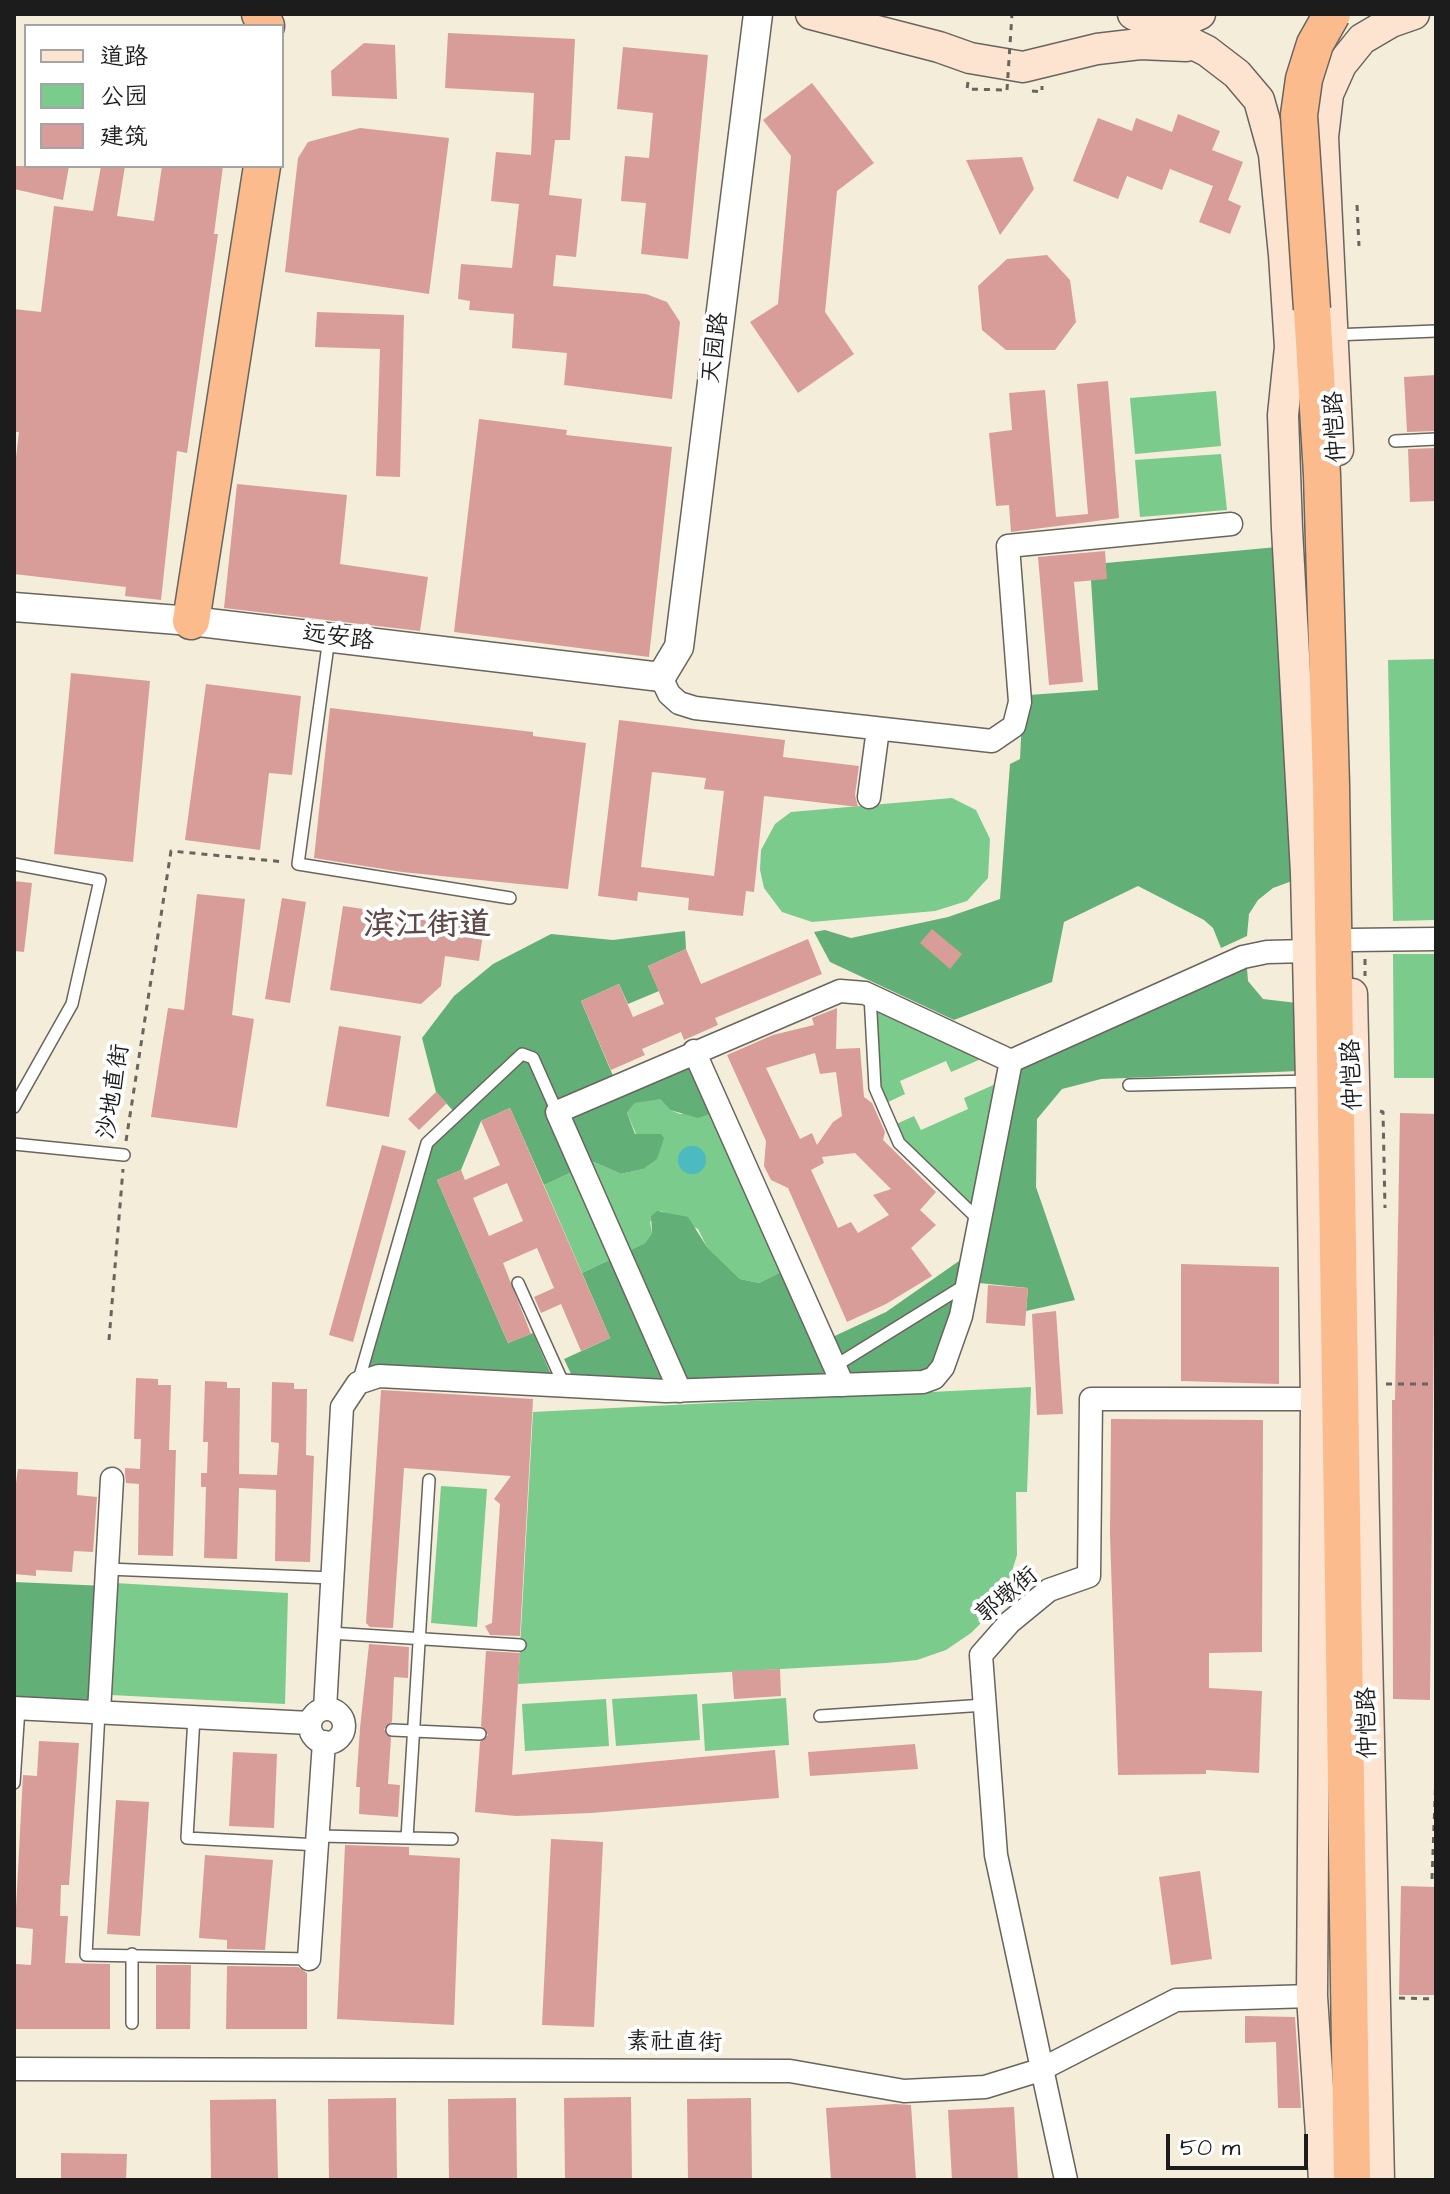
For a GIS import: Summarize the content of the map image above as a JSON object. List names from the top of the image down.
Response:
{
  "streets": {
    "main road": ["仲恺路"],
    "street": [
      "天园路",
      "远安路",
      "郭墩街",
      "素社直街"
    ],
    "path": ["沙地直街"]
  },
  "crossings": [
    ["天园路", "远安路"],
    ["仲恺路", "郭墩街"],
    ["仲恺路", "素社直街"],
    ["郭墩街", "素社直街"]
  ],
  "districts": ["滨江街道"],
  "legend": ["道路", "公园", "建筑"],
  "scale_bar": "50 m"
}
